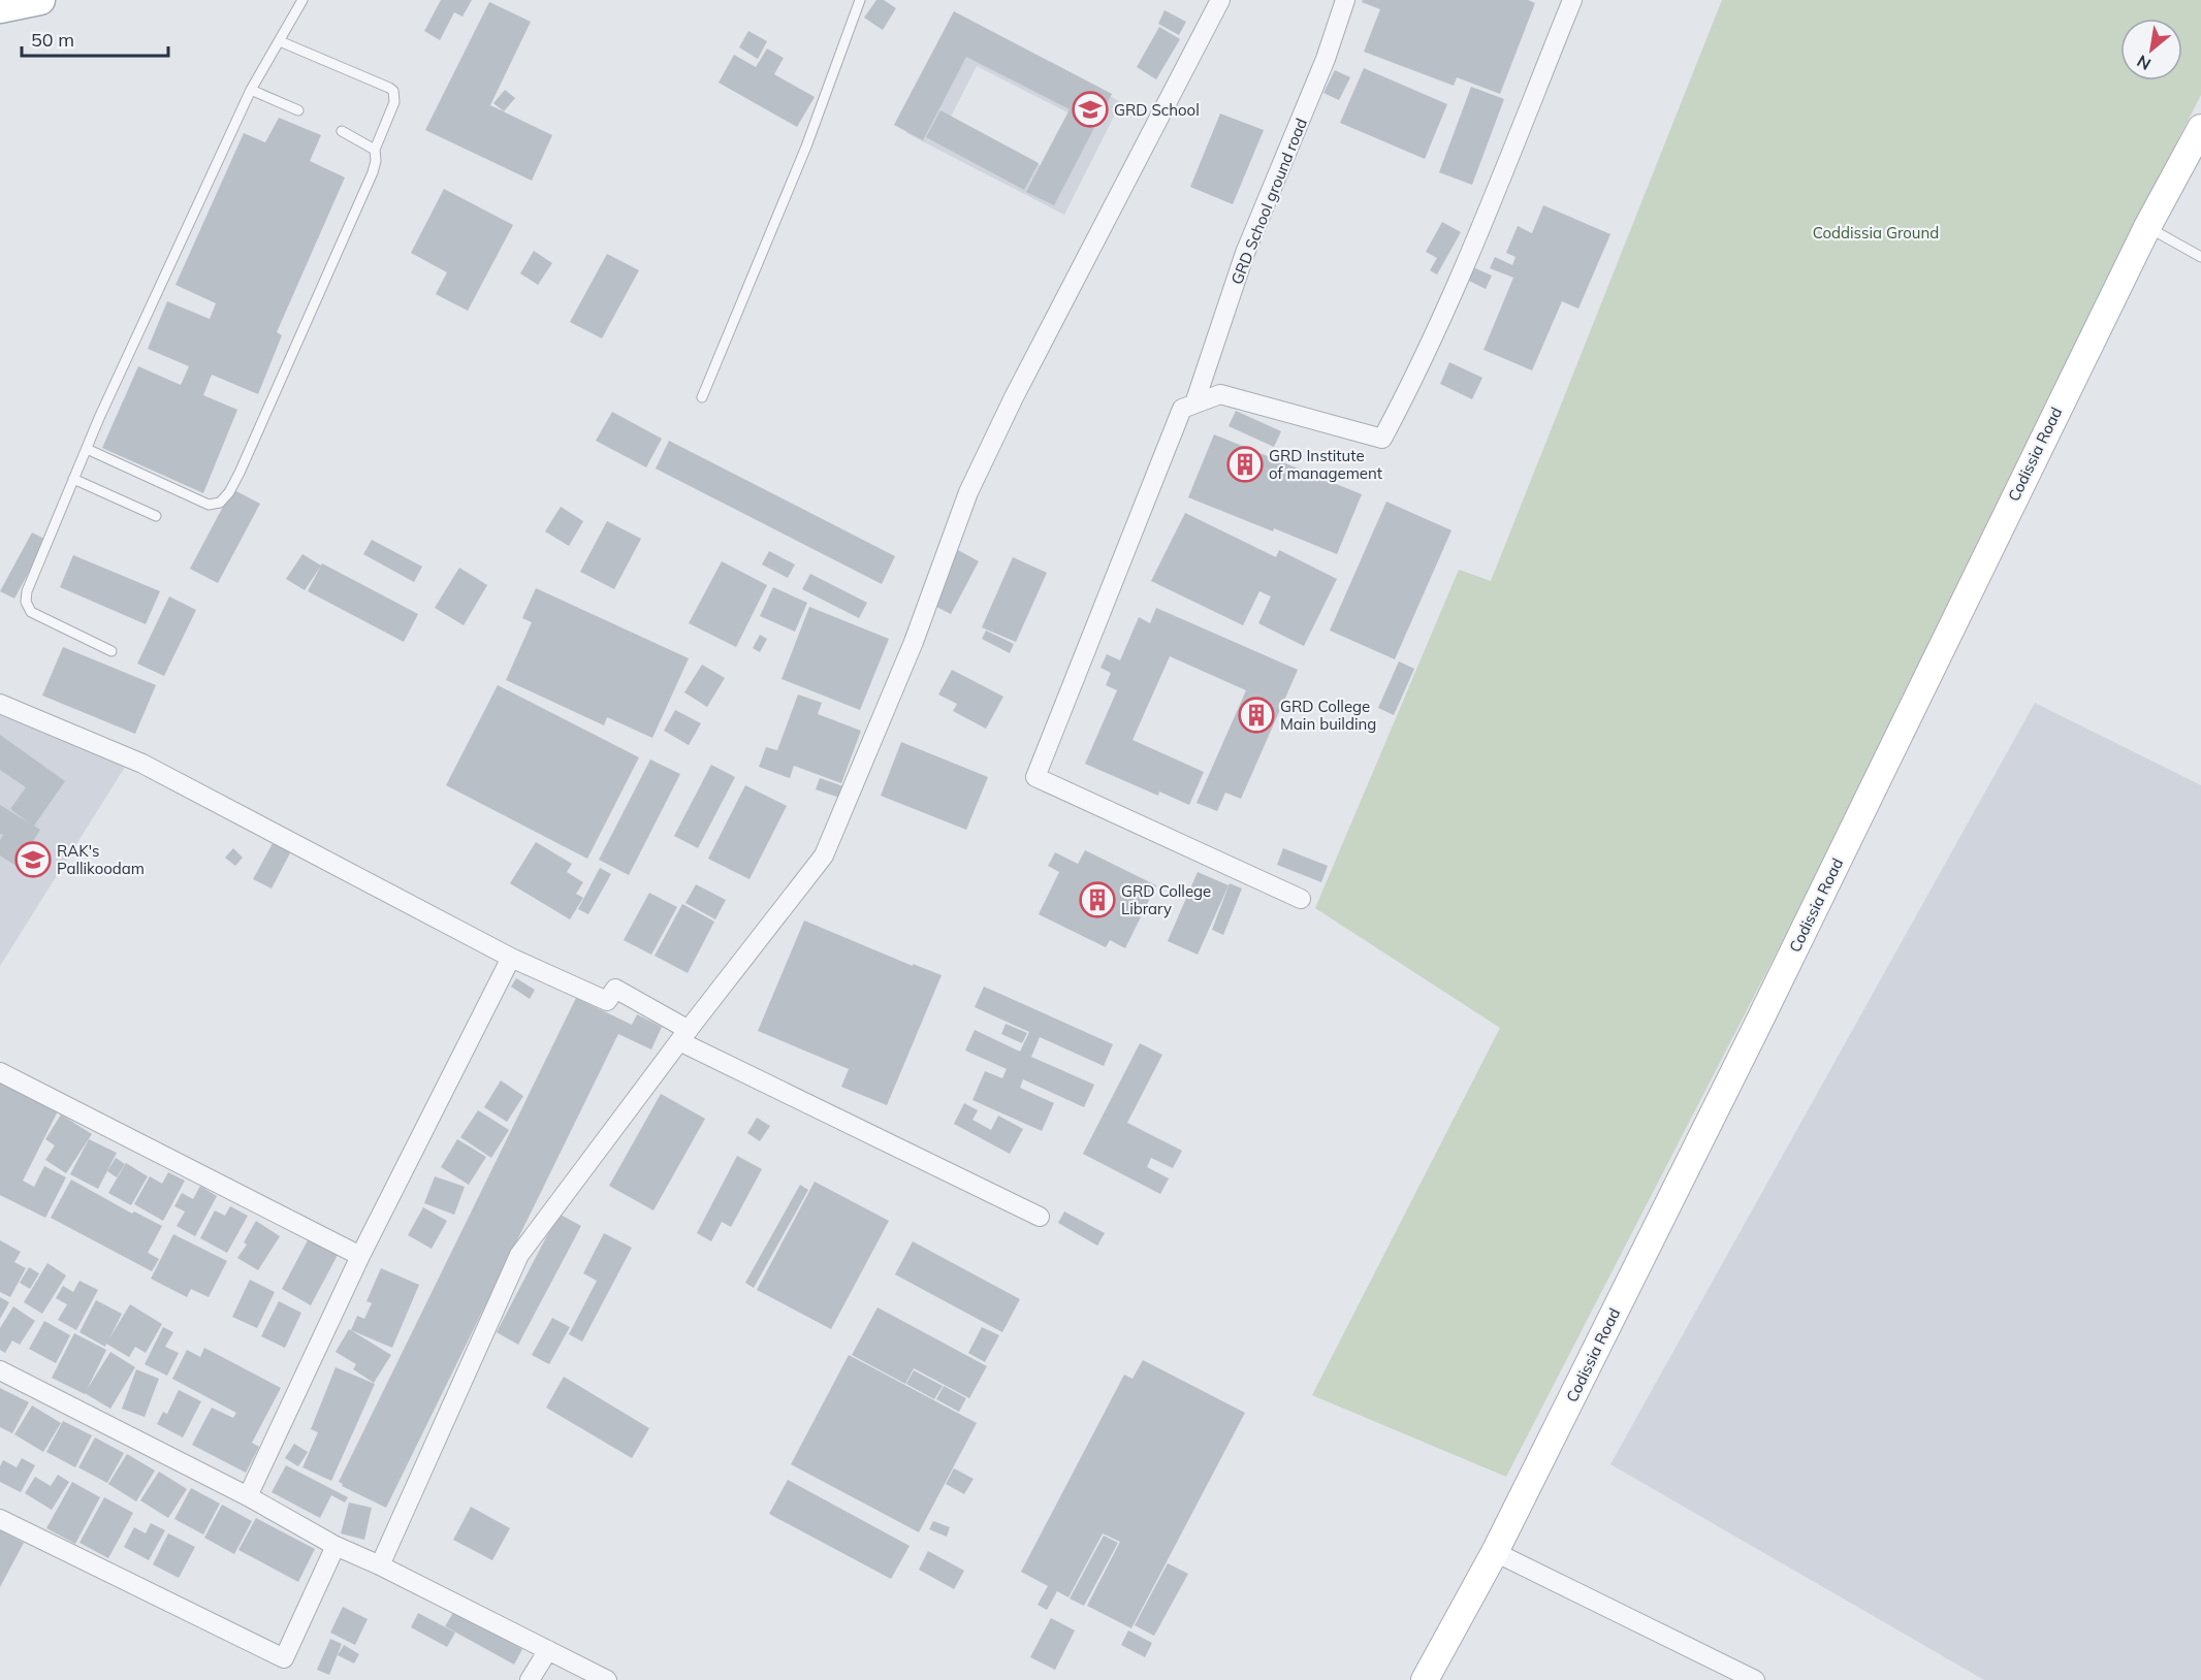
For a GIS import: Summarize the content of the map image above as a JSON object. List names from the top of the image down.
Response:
{
  "streets": {
    "street": ["GRD School ground road", "Codissia Road"]
  },
  "parks": ["Coddissia Ground"],
  "places": {
    "school or university": ["GRD School", "RAK's Pallikoodam"],
    "building": ["GRD Institute of management", "GRD College Main building", "GRD College Library"]
  },
  "scale_bar": "50 m",
  "north": "bottom left"
}
